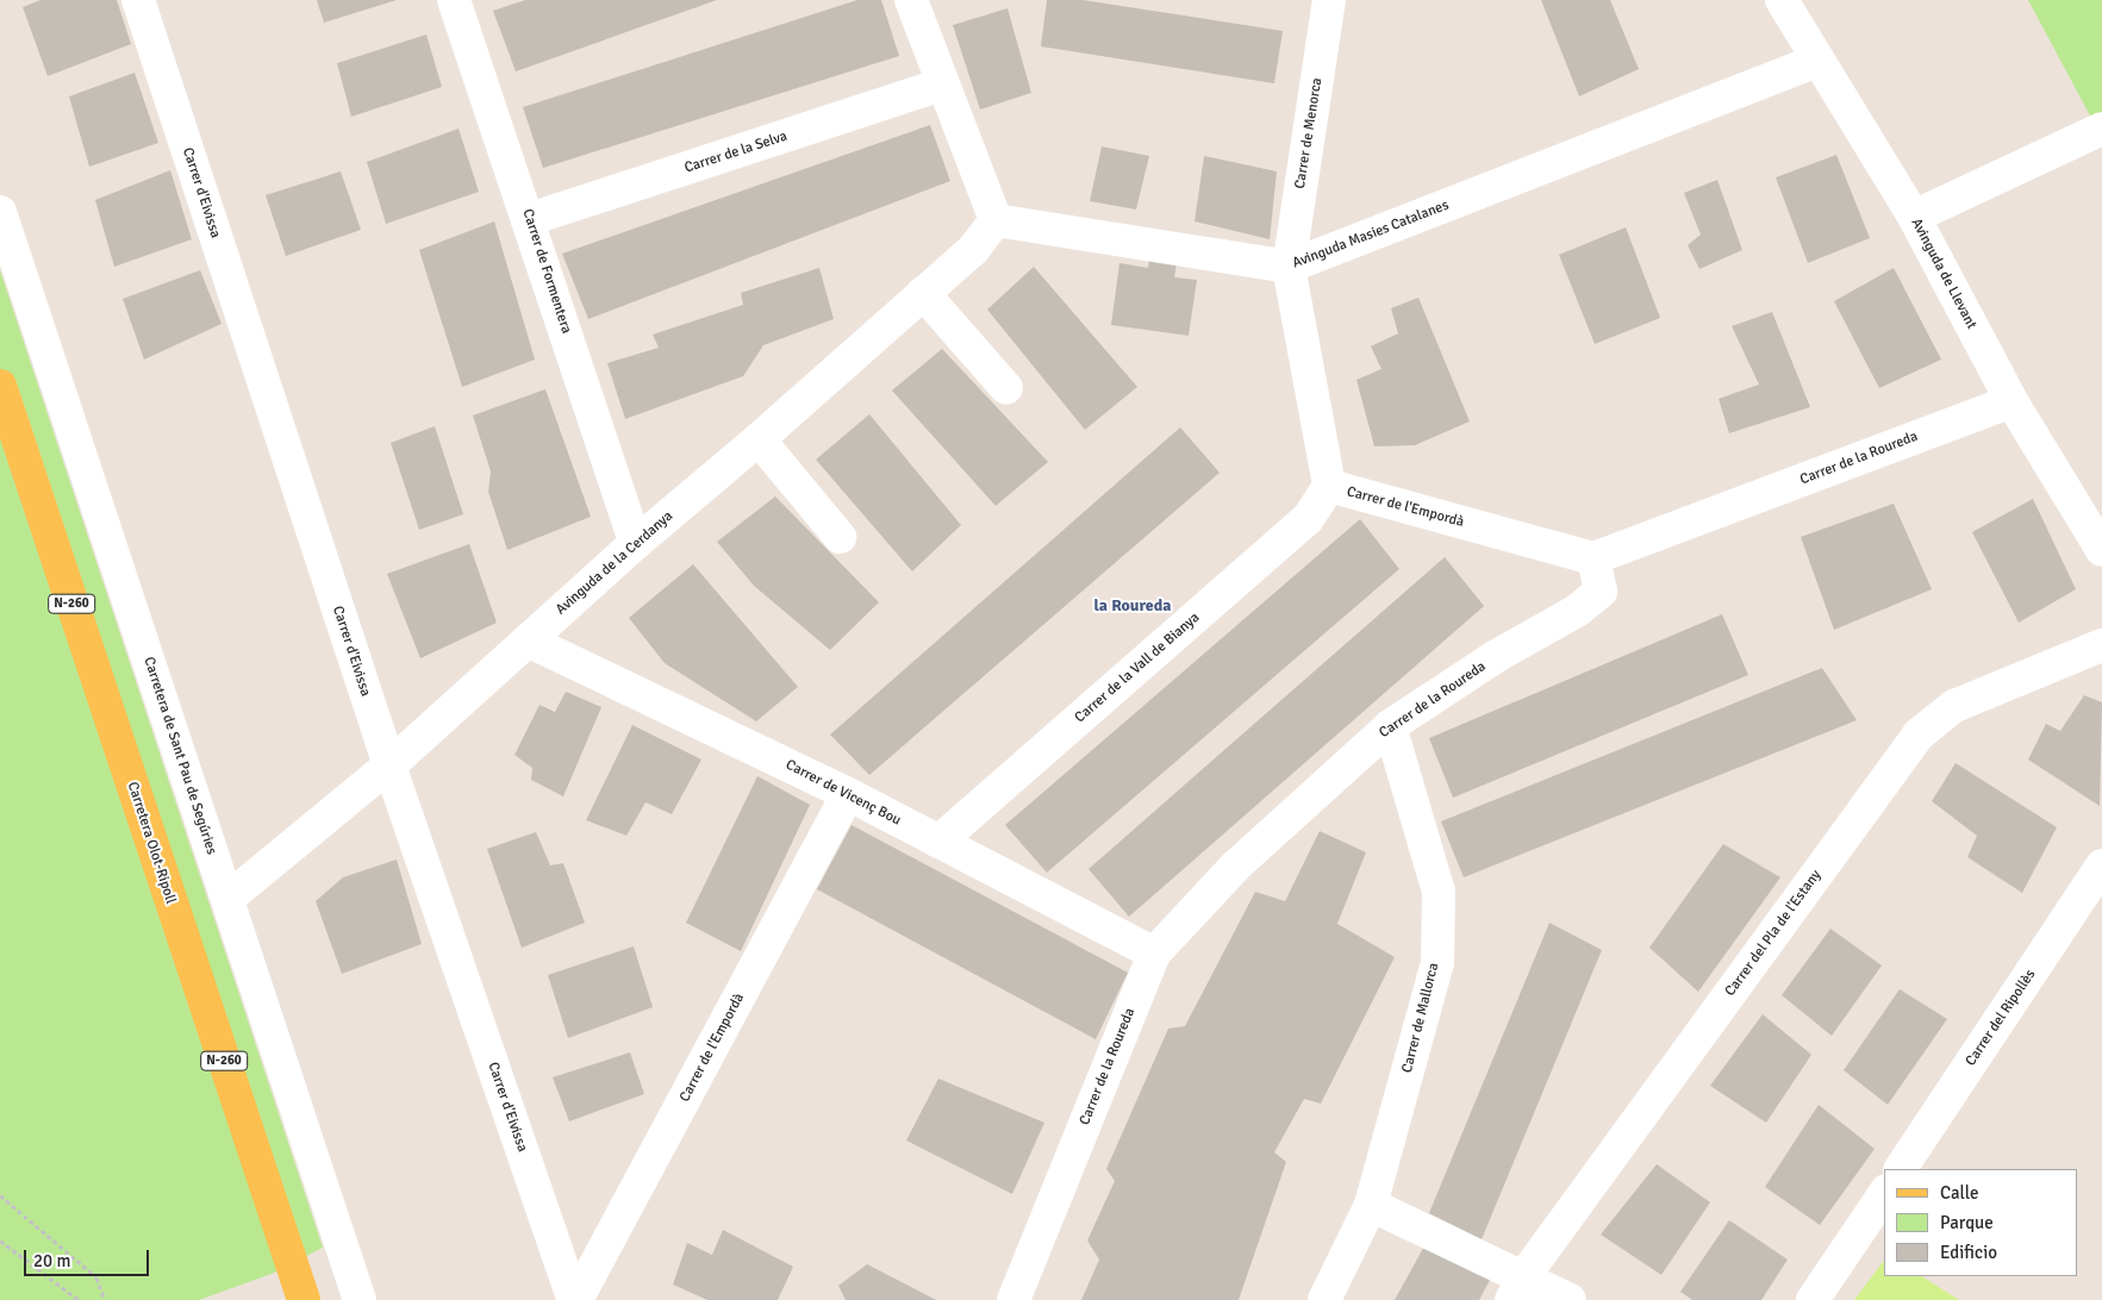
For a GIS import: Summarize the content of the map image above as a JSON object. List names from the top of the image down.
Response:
{
  "streets": {
    "main road": ["N-260", "Carretera Olot-Ripoll"],
    "street": [
      "Carrer de Menorca",
      "Carrer de la Selva",
      "Carrer d'Eivissa",
      "Avinguda Masies Catalanes",
      "Carrer de Formentera",
      "Avinguda de Llevant",
      "Carrer de la Roureda",
      "Carrer de l'Empordà",
      "Avinguda de la Cerdanya",
      "Carrer de la Vall de Bianya",
      "Carretera de Sant Pau de Segúries",
      "Carrer de Vicenç Bou",
      "Carrer del Pla de l'Estany",
      "Carrer de Mallorca",
      "Carrer del Ripollès"
    ]
  },
  "crossings": [
    ["Carrer de Menorca", "Avinguda Masies Catalanes"],
    ["Carrer de Menorca", "Carrer de l'Empordà"],
    ["Carrer de la Selva", "Carrer de Formentera"],
    ["Carrer d'Eivissa", "Carrer de l'Empordà"],
    ["Carrer d'Eivissa", "Avinguda de la Cerdanya"],
    ["Avinguda Masies Catalanes", "Avinguda de Llevant"],
    ["Avinguda Masies Catalanes", "Carrer de l'Empordà"],
    ["Avinguda Masies Catalanes", "Avinguda de la Cerdanya"],
    ["Carrer de Formentera", "Avinguda de la Cerdanya"],
    ["Avinguda de Llevant", "Carrer de la Roureda"],
    ["Carrer de la Roureda", "Carrer de l'Empordà"],
    ["Carrer de la Roureda", "Carrer de Vicenç Bou"],
    ["Carrer de la Roureda", "Carrer de Mallorca"],
    ["Carrer de l'Empordà", "Carrer de la Vall de Bianya"],
    ["Carrer de l'Empordà", "Carrer de Vicenç Bou"],
    ["Avinguda de la Cerdanya", "Carretera de Sant Pau de Segúries"],
    ["Avinguda de la Cerdanya", "Carrer de Vicenç Bou"],
    ["Carrer de la Vall de Bianya", "Carrer de Vicenç Bou"]
  ],
  "districts": ["la Roureda"],
  "legend": ["Calle", "Parque", "Edificio"],
  "scale_bar": "20 m"
}
